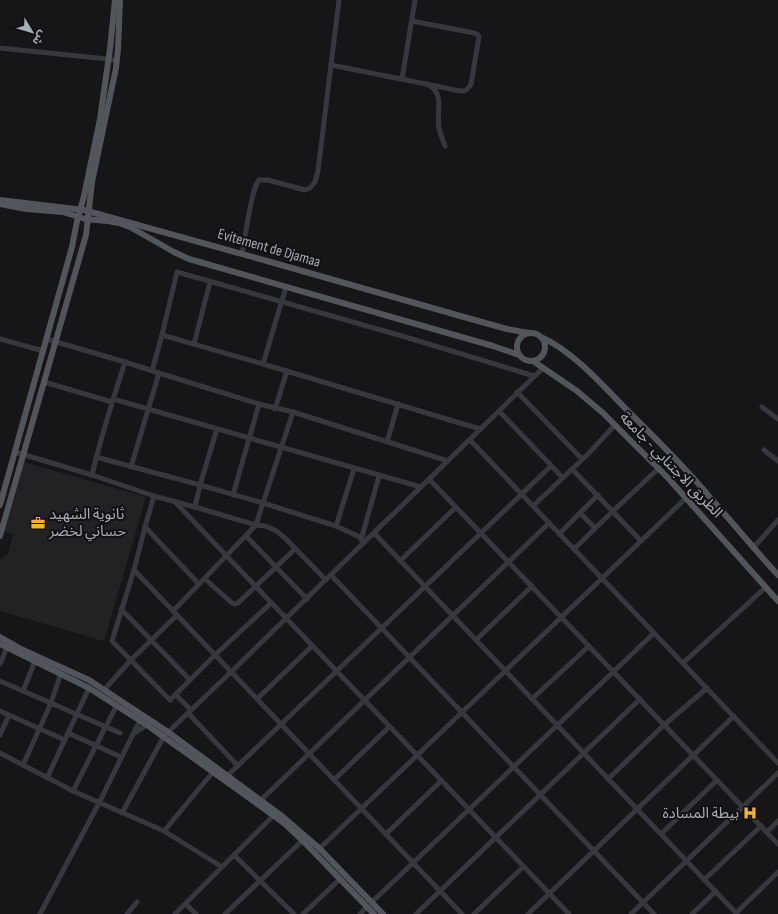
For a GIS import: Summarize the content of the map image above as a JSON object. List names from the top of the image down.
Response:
{
  "streets": {
    "main road": ["Evitement de Djamaa", "الطريق الاجتنابي - جامعة"]
  },
  "crossings": [
    ["Evitement de Djamaa", "الطريق الاجتنابي - جامعة"]
  ],
  "places": {
    "office": ["ثانوية الشهيد حساني لخضر"],
    "hospital": ["بيطة المسادة"]
  },
  "north": "bottom right"
}
